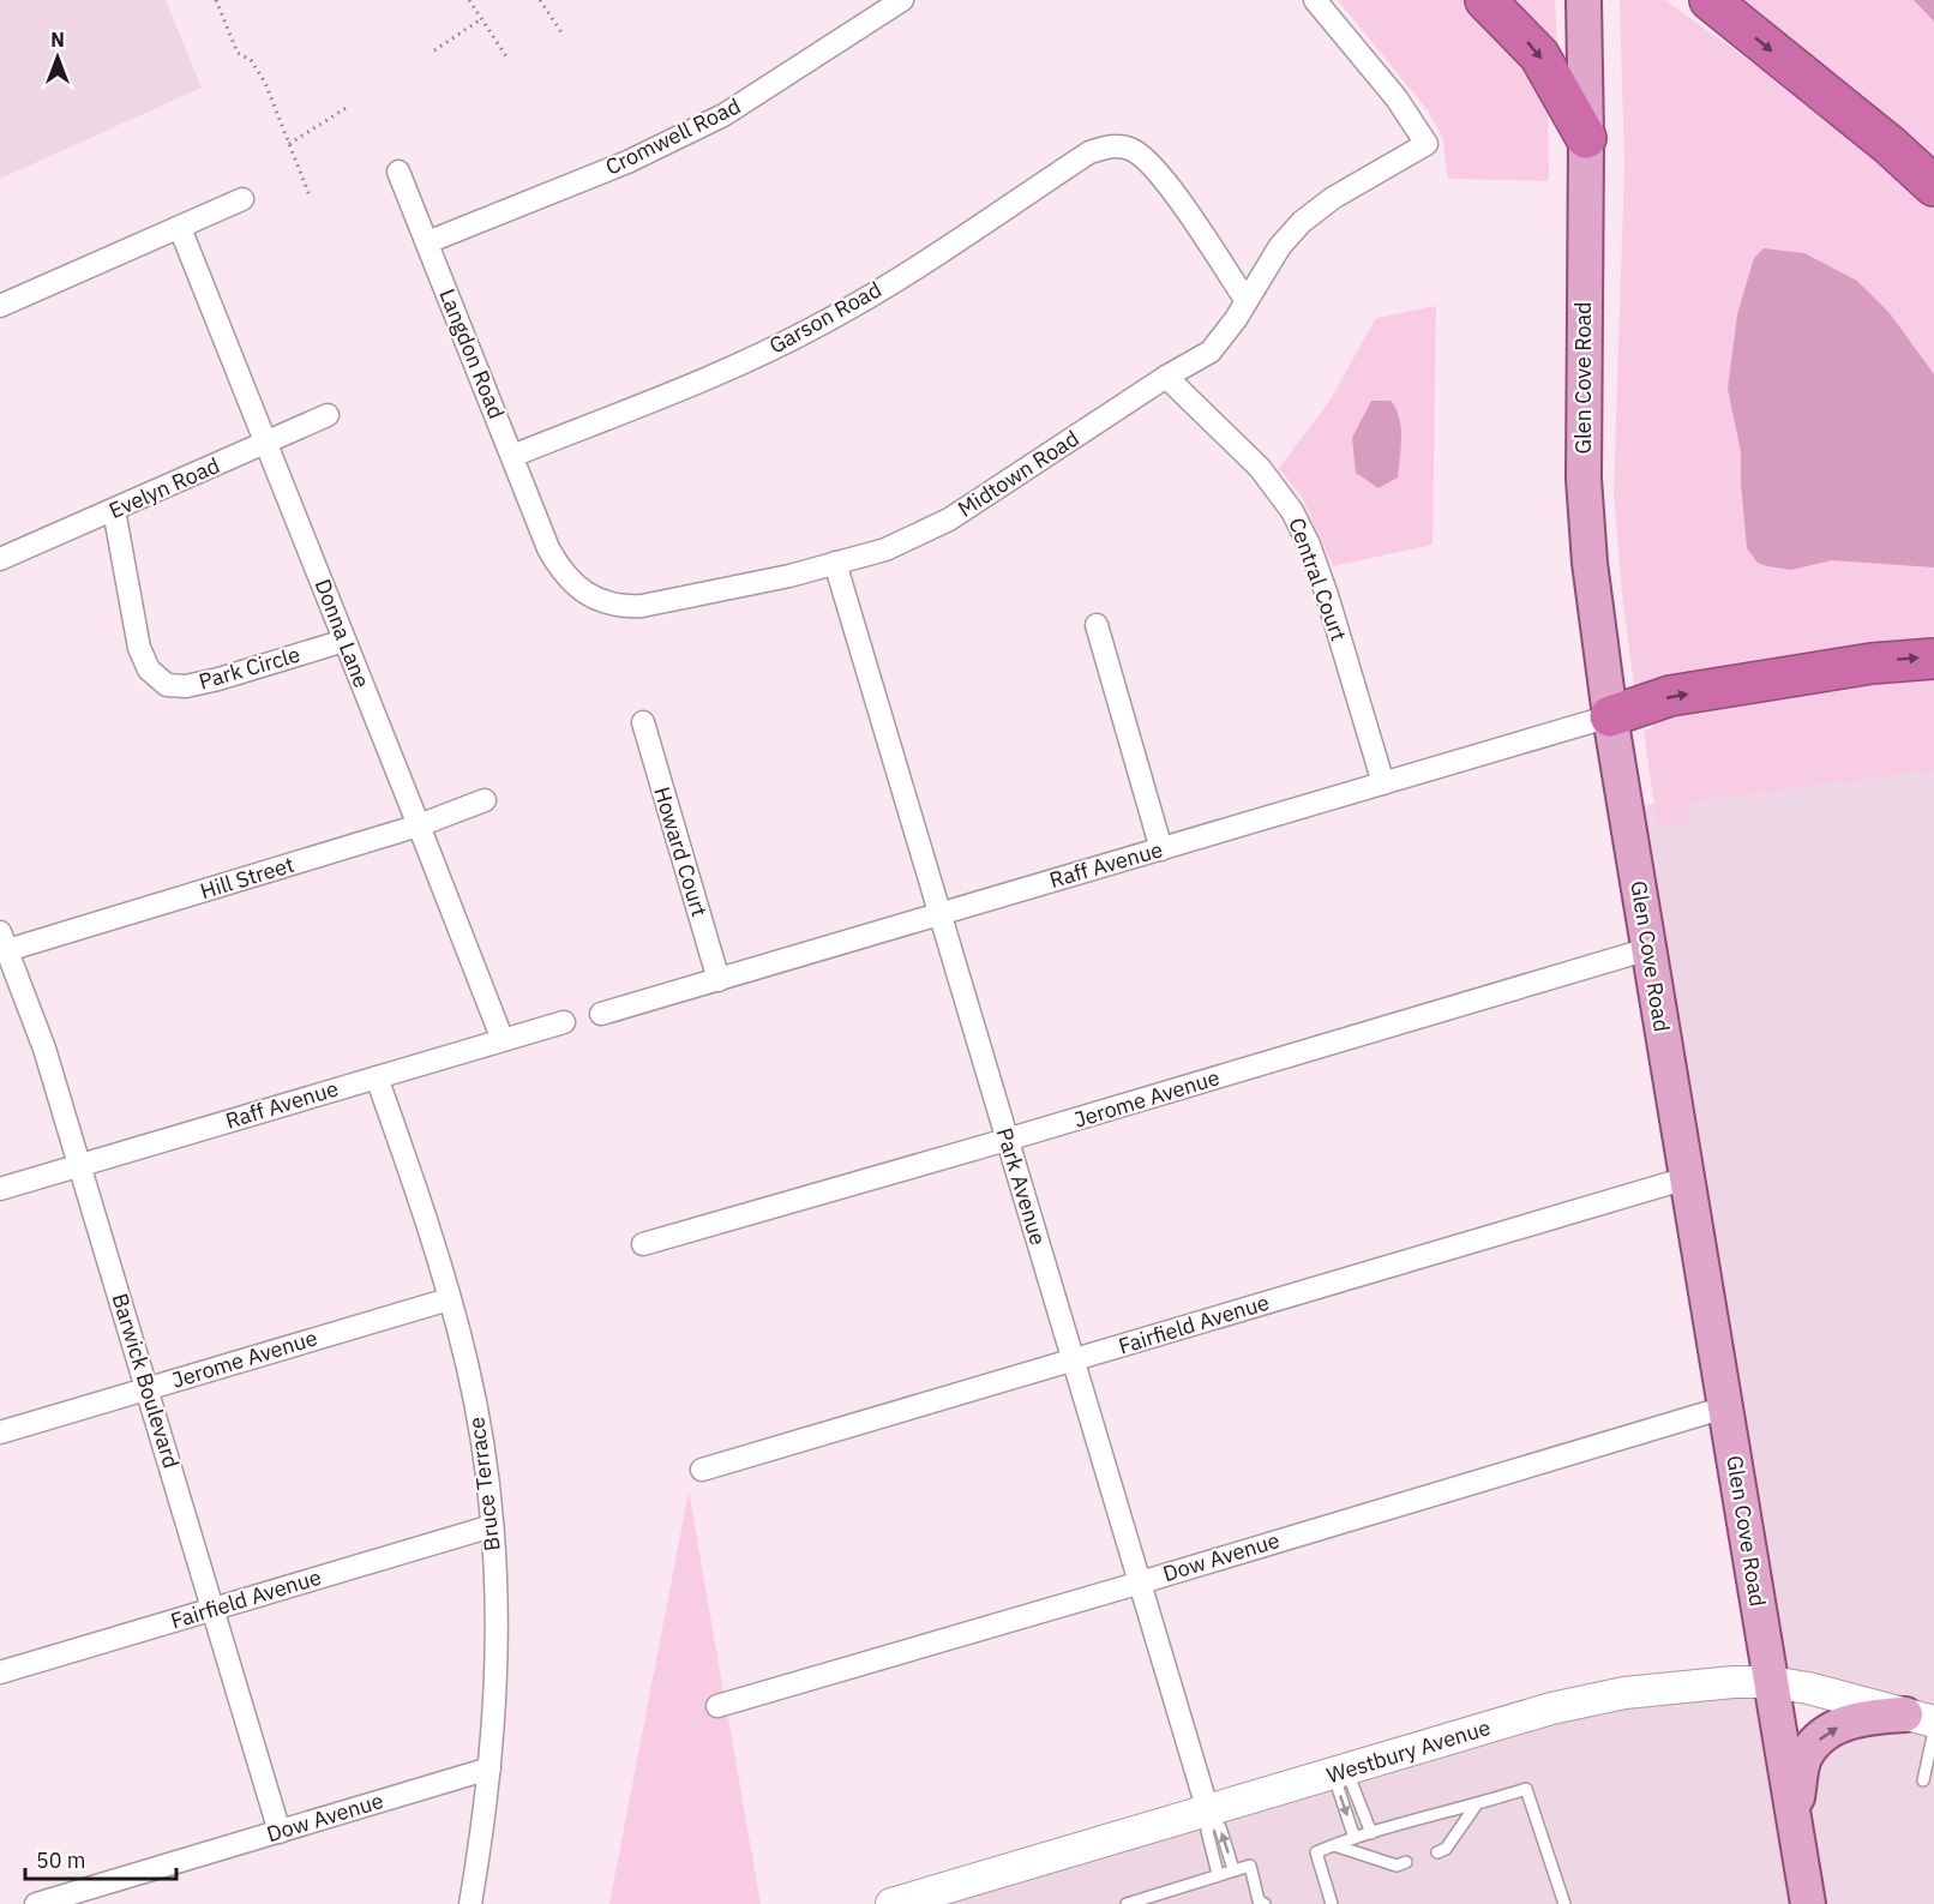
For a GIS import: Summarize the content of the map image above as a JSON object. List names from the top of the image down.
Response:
{
  "streets": {
    "main road": ["Glen Cove Road", "Westbury Avenue"],
    "street": [
      "Cromwell Road",
      "Garson Road",
      "Langdon Road",
      "Midtown Road",
      "Evelyn Road",
      "Central Court",
      "Donna Lane",
      "Park Circle",
      "Howard Court",
      "Raff Avenue",
      "Hill Street",
      "Jerome Avenue",
      "Park Avenue",
      "Fairfield Avenue",
      "Barwick Boulevard",
      "Bruce Terrace",
      "Dow Avenue"
    ]
  },
  "crossings": [
    ["Cromwell Road", "Langdon Road"],
    ["Garson Road", "Langdon Road"],
    ["Garson Road", "Midtown Road"],
    ["Langdon Road", "Midtown Road"],
    ["Glen Cove Road", "Raff Avenue"],
    ["Glen Cove Road", "Jerome Avenue"],
    ["Glen Cove Road", "Fairfield Avenue"],
    ["Glen Cove Road", "Dow Avenue"],
    ["Glen Cove Road", "Westbury Avenue"],
    ["Midtown Road", "Central Court"],
    ["Midtown Road", "Park Avenue"],
    ["Evelyn Road", "Donna Lane"],
    ["Evelyn Road", "Park Circle"],
    ["Central Court", "Raff Avenue"],
    ["Donna Lane", "Park Circle"],
    ["Donna Lane", "Raff Avenue"],
    ["Donna Lane", "Hill Street"],
    ["Howard Court", "Raff Avenue"],
    ["Raff Avenue", "Park Avenue"],
    ["Raff Avenue", "Barwick Boulevard"],
    ["Raff Avenue", "Bruce Terrace"],
    ["Hill Street", "Barwick Boulevard"],
    ["Jerome Avenue", "Park Avenue"],
    ["Jerome Avenue", "Barwick Boulevard"],
    ["Jerome Avenue", "Bruce Terrace"],
    ["Park Avenue", "Fairfield Avenue"],
    ["Park Avenue", "Dow Avenue"],
    ["Park Avenue", "Westbury Avenue"],
    ["Fairfield Avenue", "Barwick Boulevard"],
    ["Fairfield Avenue", "Bruce Terrace"],
    ["Barwick Boulevard", "Dow Avenue"],
    ["Bruce Terrace", "Dow Avenue"]
  ],
  "scale_bar": "50 m",
  "north": "top"
}
